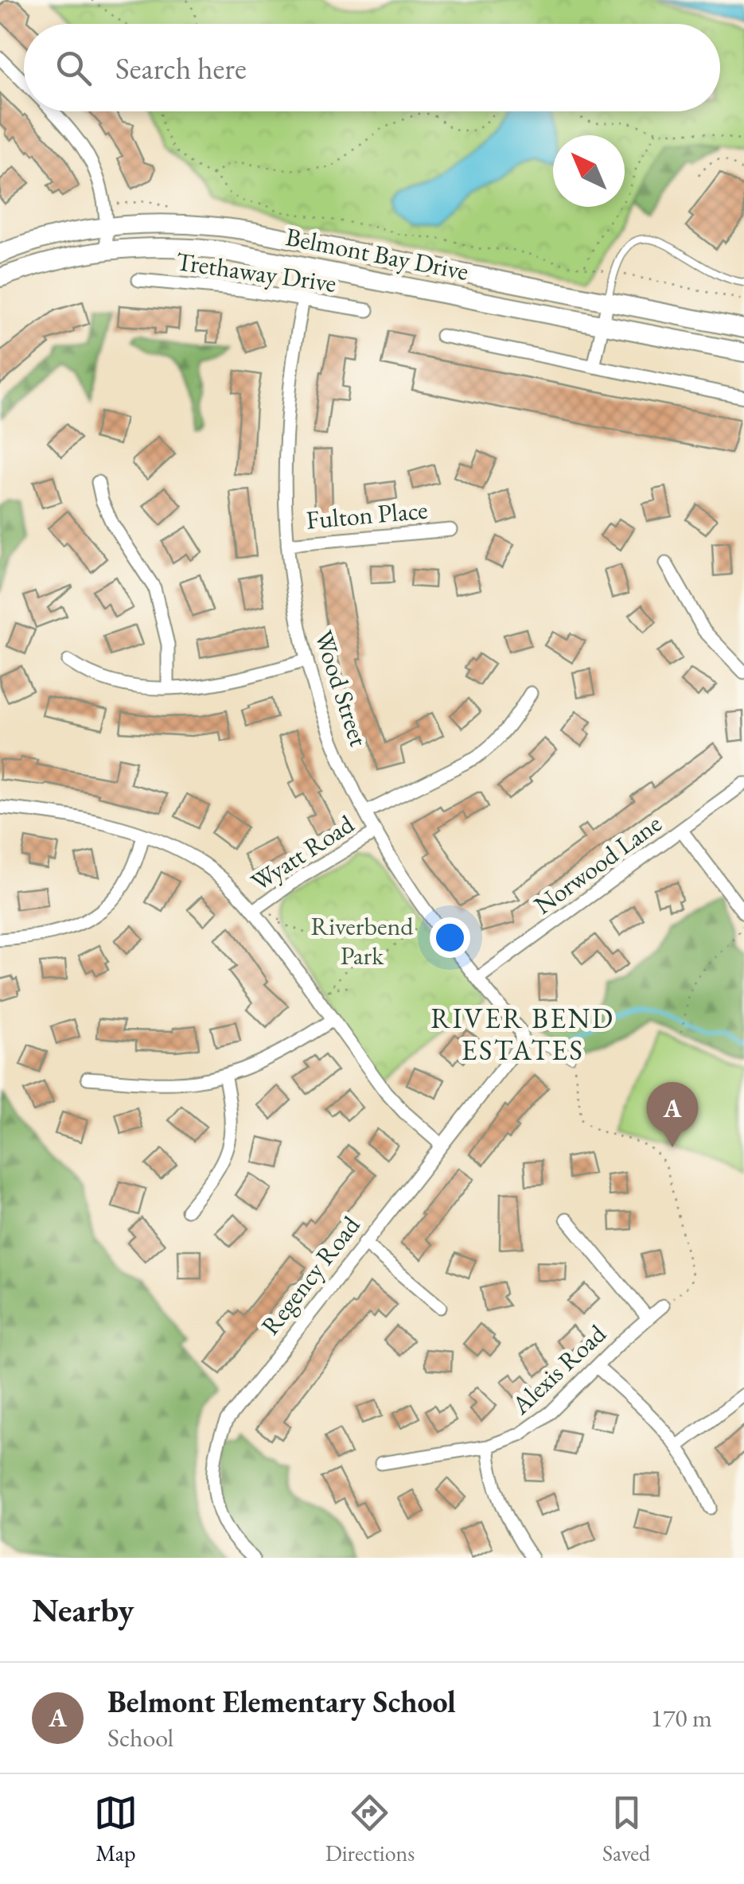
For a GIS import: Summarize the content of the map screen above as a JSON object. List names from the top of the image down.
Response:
{
  "streets": {
    "street": [
      "Belmont Bay Drive",
      "Trethaway Drive",
      "Fulton Place",
      "Wood Street",
      "Wyatt Road",
      "Norwood Lane",
      "Regency Road",
      "Alexis Road"
    ]
  },
  "crossings": [
    ["Trethaway Drive", "Wood Street"],
    ["Fulton Place", "Wood Street"],
    ["Wood Street", "Wyatt Road"],
    ["Wood Street", "Norwood Lane"],
    ["Wood Street", "Regency Road"]
  ],
  "districts": ["RIVER BEND ESTATES"],
  "parks": ["Riverbend Park"],
  "north": "top left",
  "page": {
    "search": "Search here",
    "pins": "A",
    "heading": "Nearby",
    "list": [
      {
        "mark": "A",
        "name": "Belmont Elementary School",
        "note": "School",
        "value": "170 m"
      }
    ],
    "nav": ["Map", "Directions", "Saved"]
  }
}
